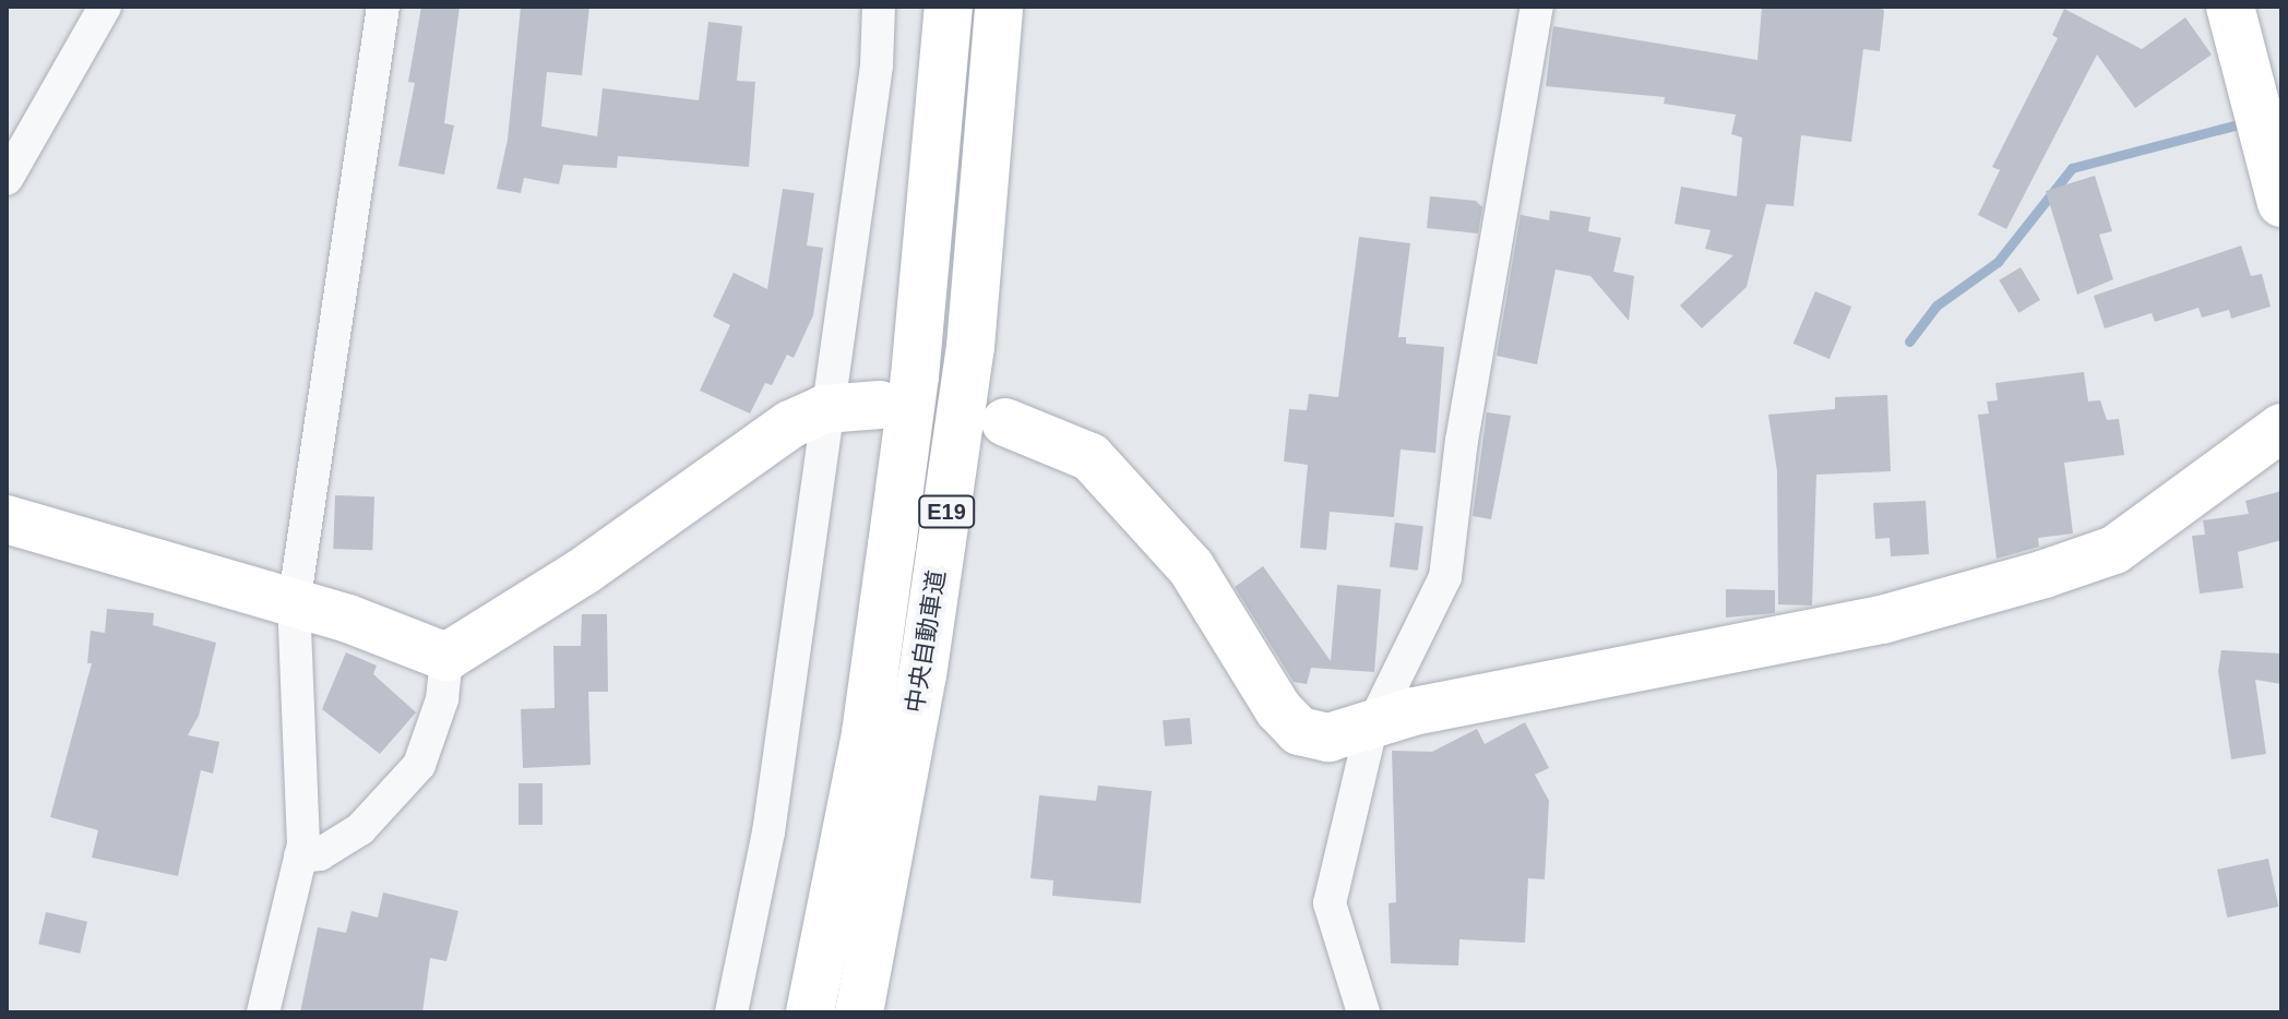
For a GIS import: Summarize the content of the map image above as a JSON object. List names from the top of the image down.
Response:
{
  "streets": {
    "main road": ["E19", "中央自動車道"]
  }
}
